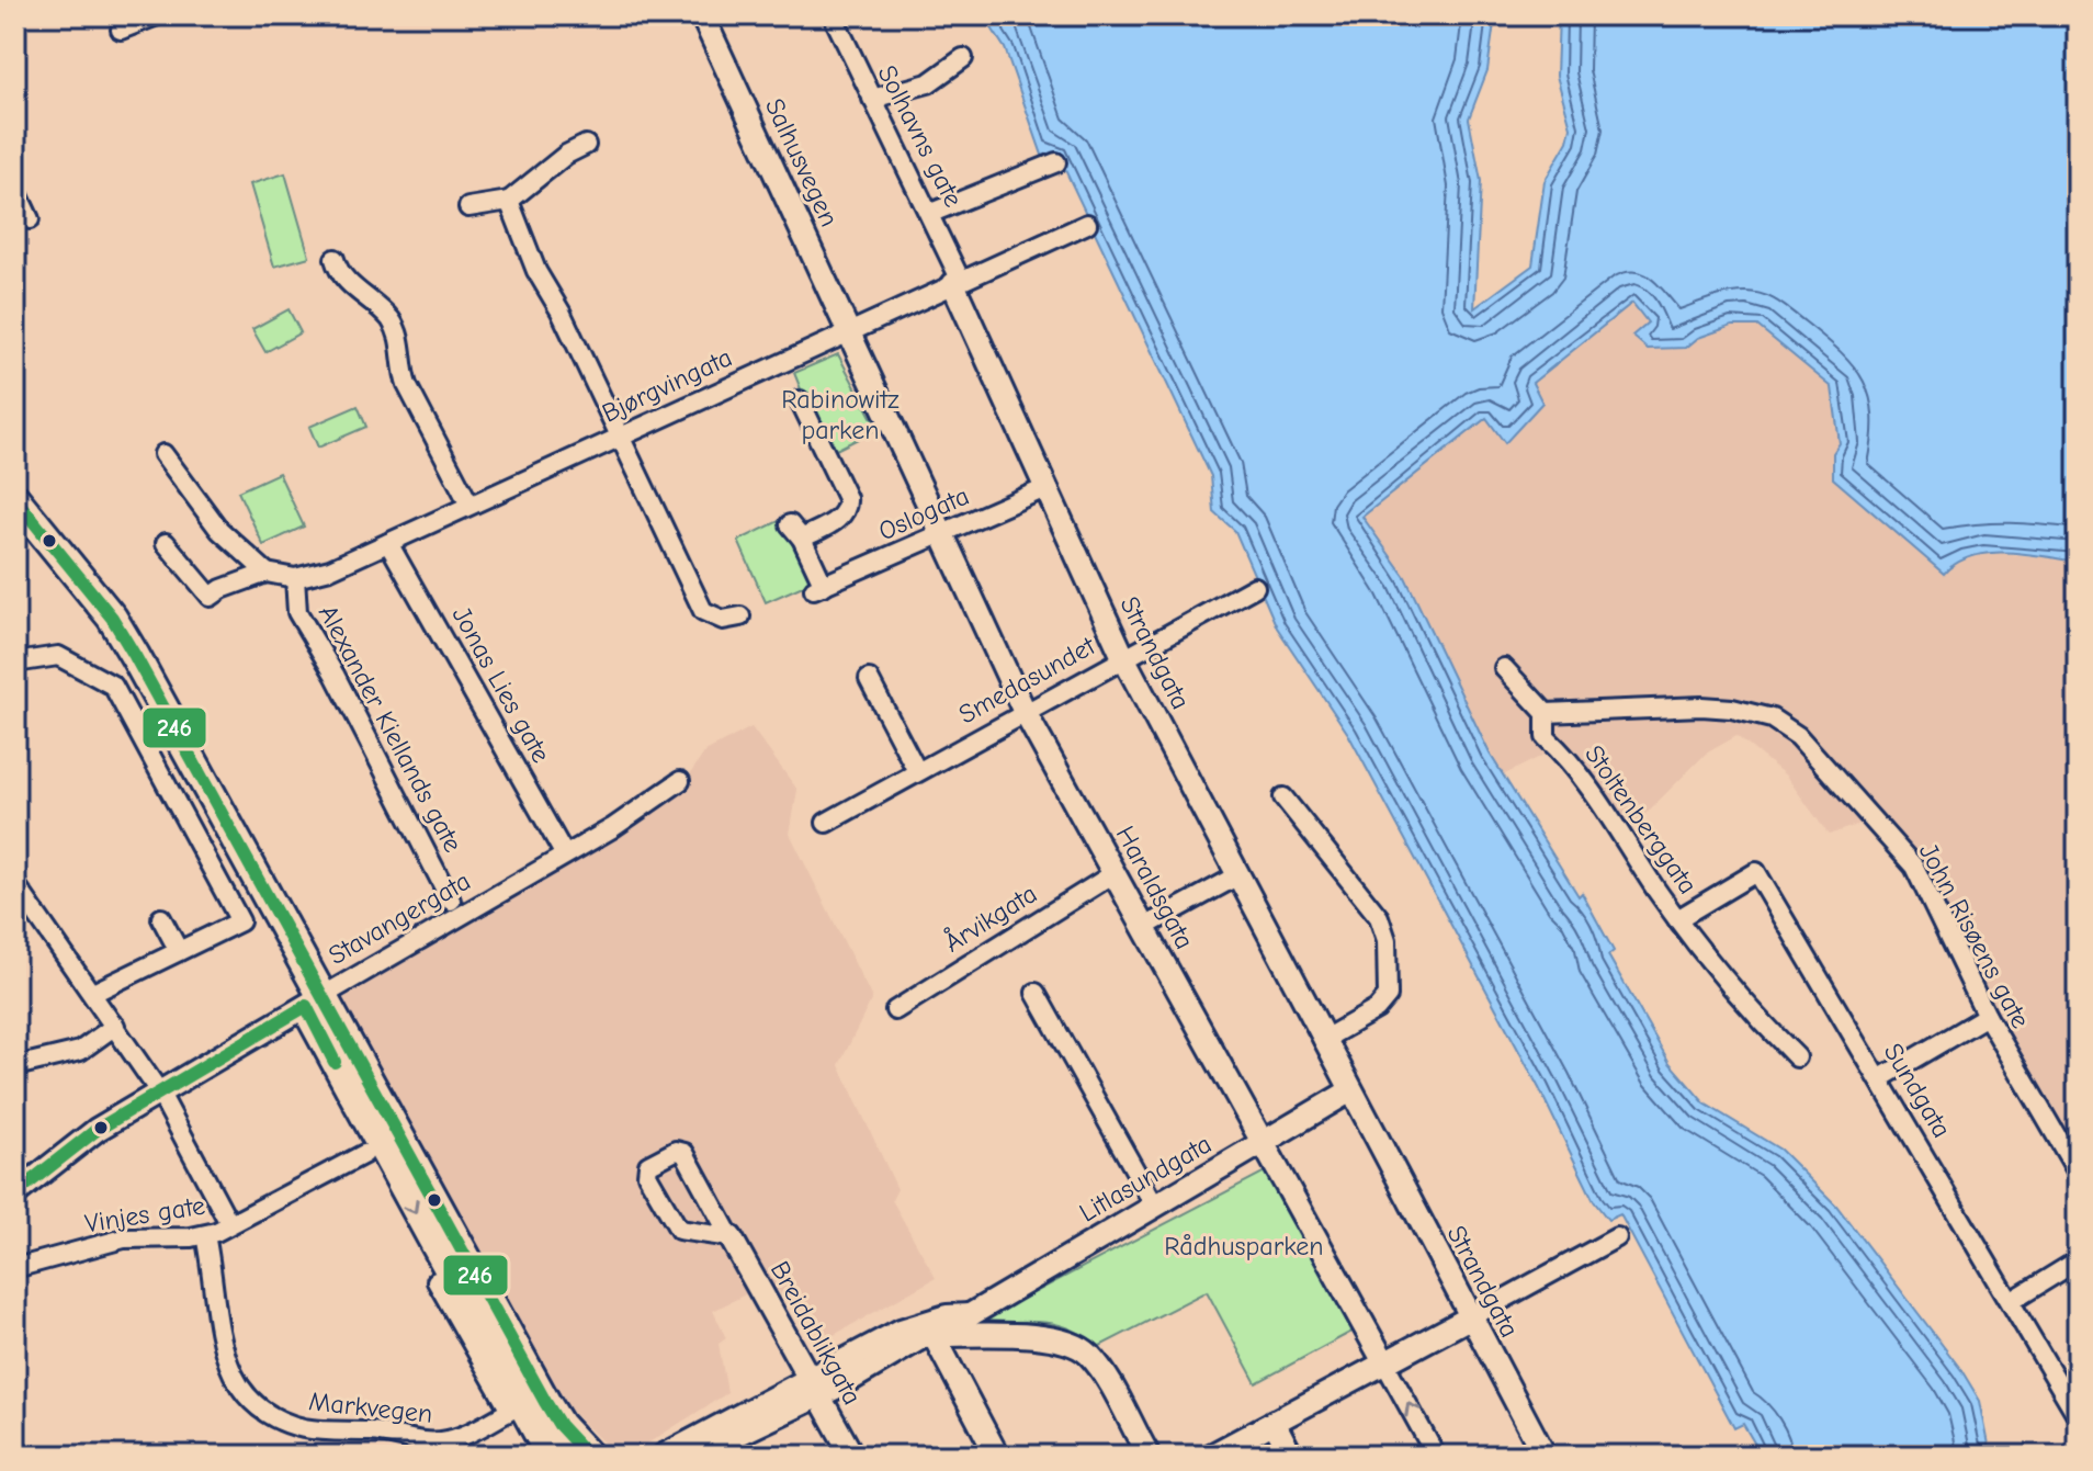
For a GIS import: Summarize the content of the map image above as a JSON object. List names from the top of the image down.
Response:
{
  "streets": {
    "street": [
      "Solhavns gate",
      "Salhusvegen",
      "Bjørgvingata",
      "Oslogata",
      "Strandgata",
      "Smedasundet",
      "Jonas Lies gate",
      "Alexander Kiellands gate",
      "Stoltenberggata",
      "Haraldsgata",
      "Stavangergata",
      "Årvikgata",
      "John Risøens gate",
      "Sundgata",
      "Litlasundgata",
      "Vinjes gate",
      "Breidablikgata",
      "Markvegen"
    ]
  },
  "crossings": [
    ["Solhavns gate", "Bjørgvingata"],
    ["Solhavns gate", "Strandgata"],
    ["Salhusvegen", "Bjørgvingata"],
    ["Salhusvegen", "Haraldsgata"],
    ["Bjørgvingata", "Strandgata"],
    ["Bjørgvingata", "Jonas Lies gate"],
    ["Bjørgvingata", "Alexander Kiellands gate"],
    ["Bjørgvingata", "Haraldsgata"],
    ["Oslogata", "Strandgata"],
    ["Oslogata", "Haraldsgata"],
    ["Strandgata", "Smedasundet"],
    ["Strandgata", "Litlasundgata"],
    ["Smedasundet", "Haraldsgata"],
    ["Jonas Lies gate", "Stavangergata"],
    ["Stoltenberggata", "John Risøens gate"],
    ["Stoltenberggata", "Sundgata"],
    ["Haraldsgata", "Årvikgata"],
    ["Haraldsgata", "Litlasundgata"],
    ["Litlasundgata", "Breidablikgata"],
    ["Vinjes gate", "Markvegen"]
  ],
  "parks": ["Rabinowitz parken", "Rådhusparken"],
  "lines": ["transit line 246"]
}
